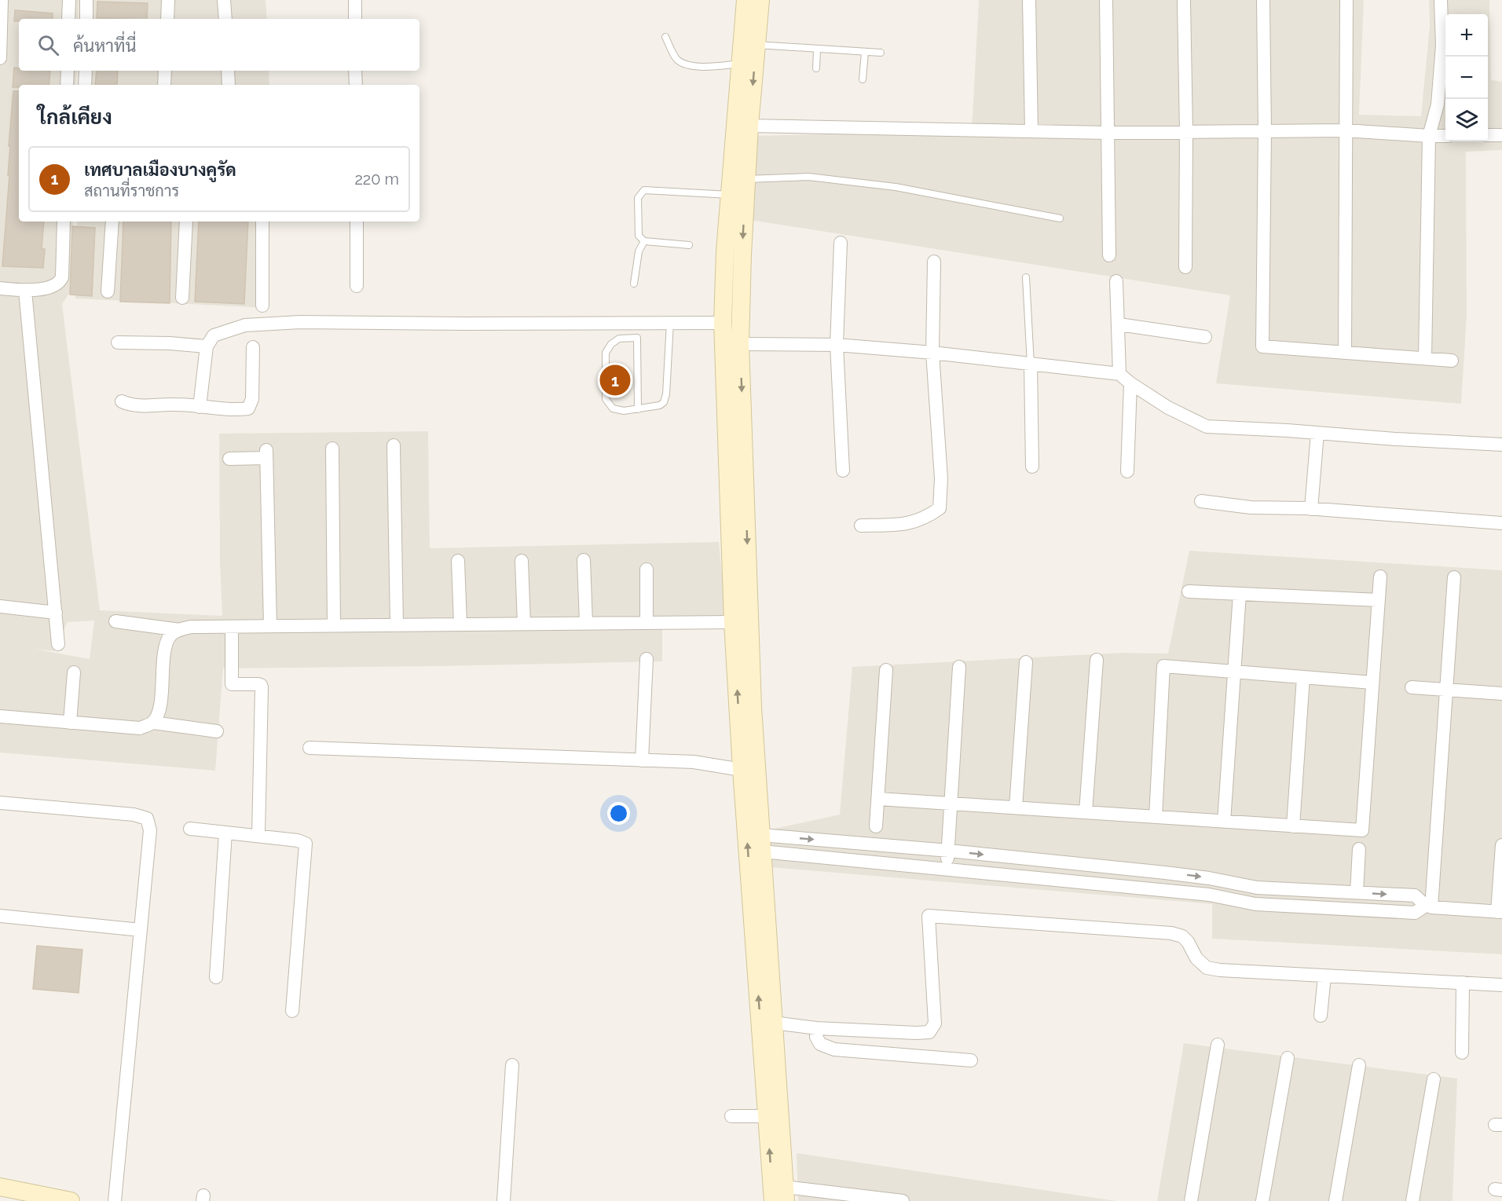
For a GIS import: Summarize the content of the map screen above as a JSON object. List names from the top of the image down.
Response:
{
  "page": {
    "map_buttons": ["+", "−"],
    "search": "ค้นหาที่นี่",
    "heading": "ใกล้เคียง",
    "list": [
      {
        "mark": "1",
        "name": "เทศบาลเมืองบางคูรัด",
        "note": "สถานที่ราชการ",
        "value": "220 m"
      }
    ],
    "pins": "1"
  }
}
